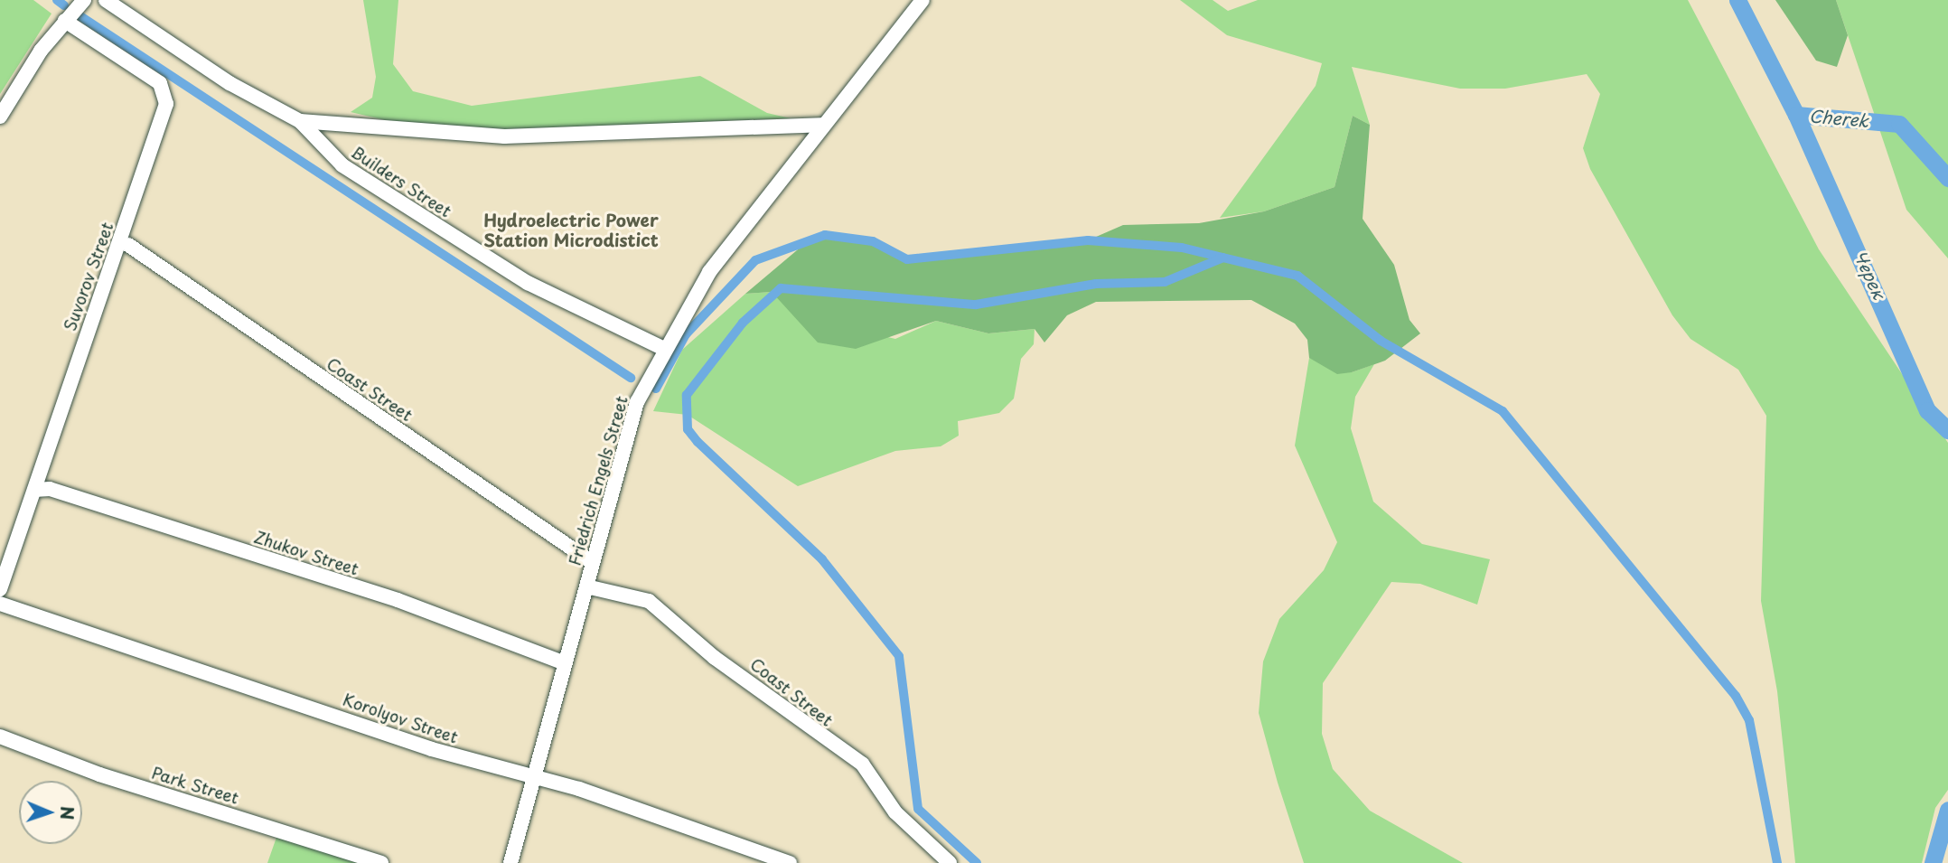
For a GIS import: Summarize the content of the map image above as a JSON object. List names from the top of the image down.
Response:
{
  "streets": {
    "street": [
      "Builders Street",
      "Suvorov Street",
      "Coast Street",
      "Friedrich Engels Street",
      "Zhukov Street",
      "Korolyov Street",
      "Park Street"
    ]
  },
  "crossings": [
    ["Builders Street", "Friedrich Engels Street"],
    ["Suvorov Street", "Coast Street"],
    ["Suvorov Street", "Zhukov Street"],
    ["Coast Street", "Friedrich Engels Street"],
    ["Friedrich Engels Street", "Zhukov Street"],
    ["Friedrich Engels Street", "Korolyov Street"]
  ],
  "districts": ["Hydroelectric Power Station Microdistict"],
  "water": ["Cherek", "Черек"],
  "north": "right"
}
